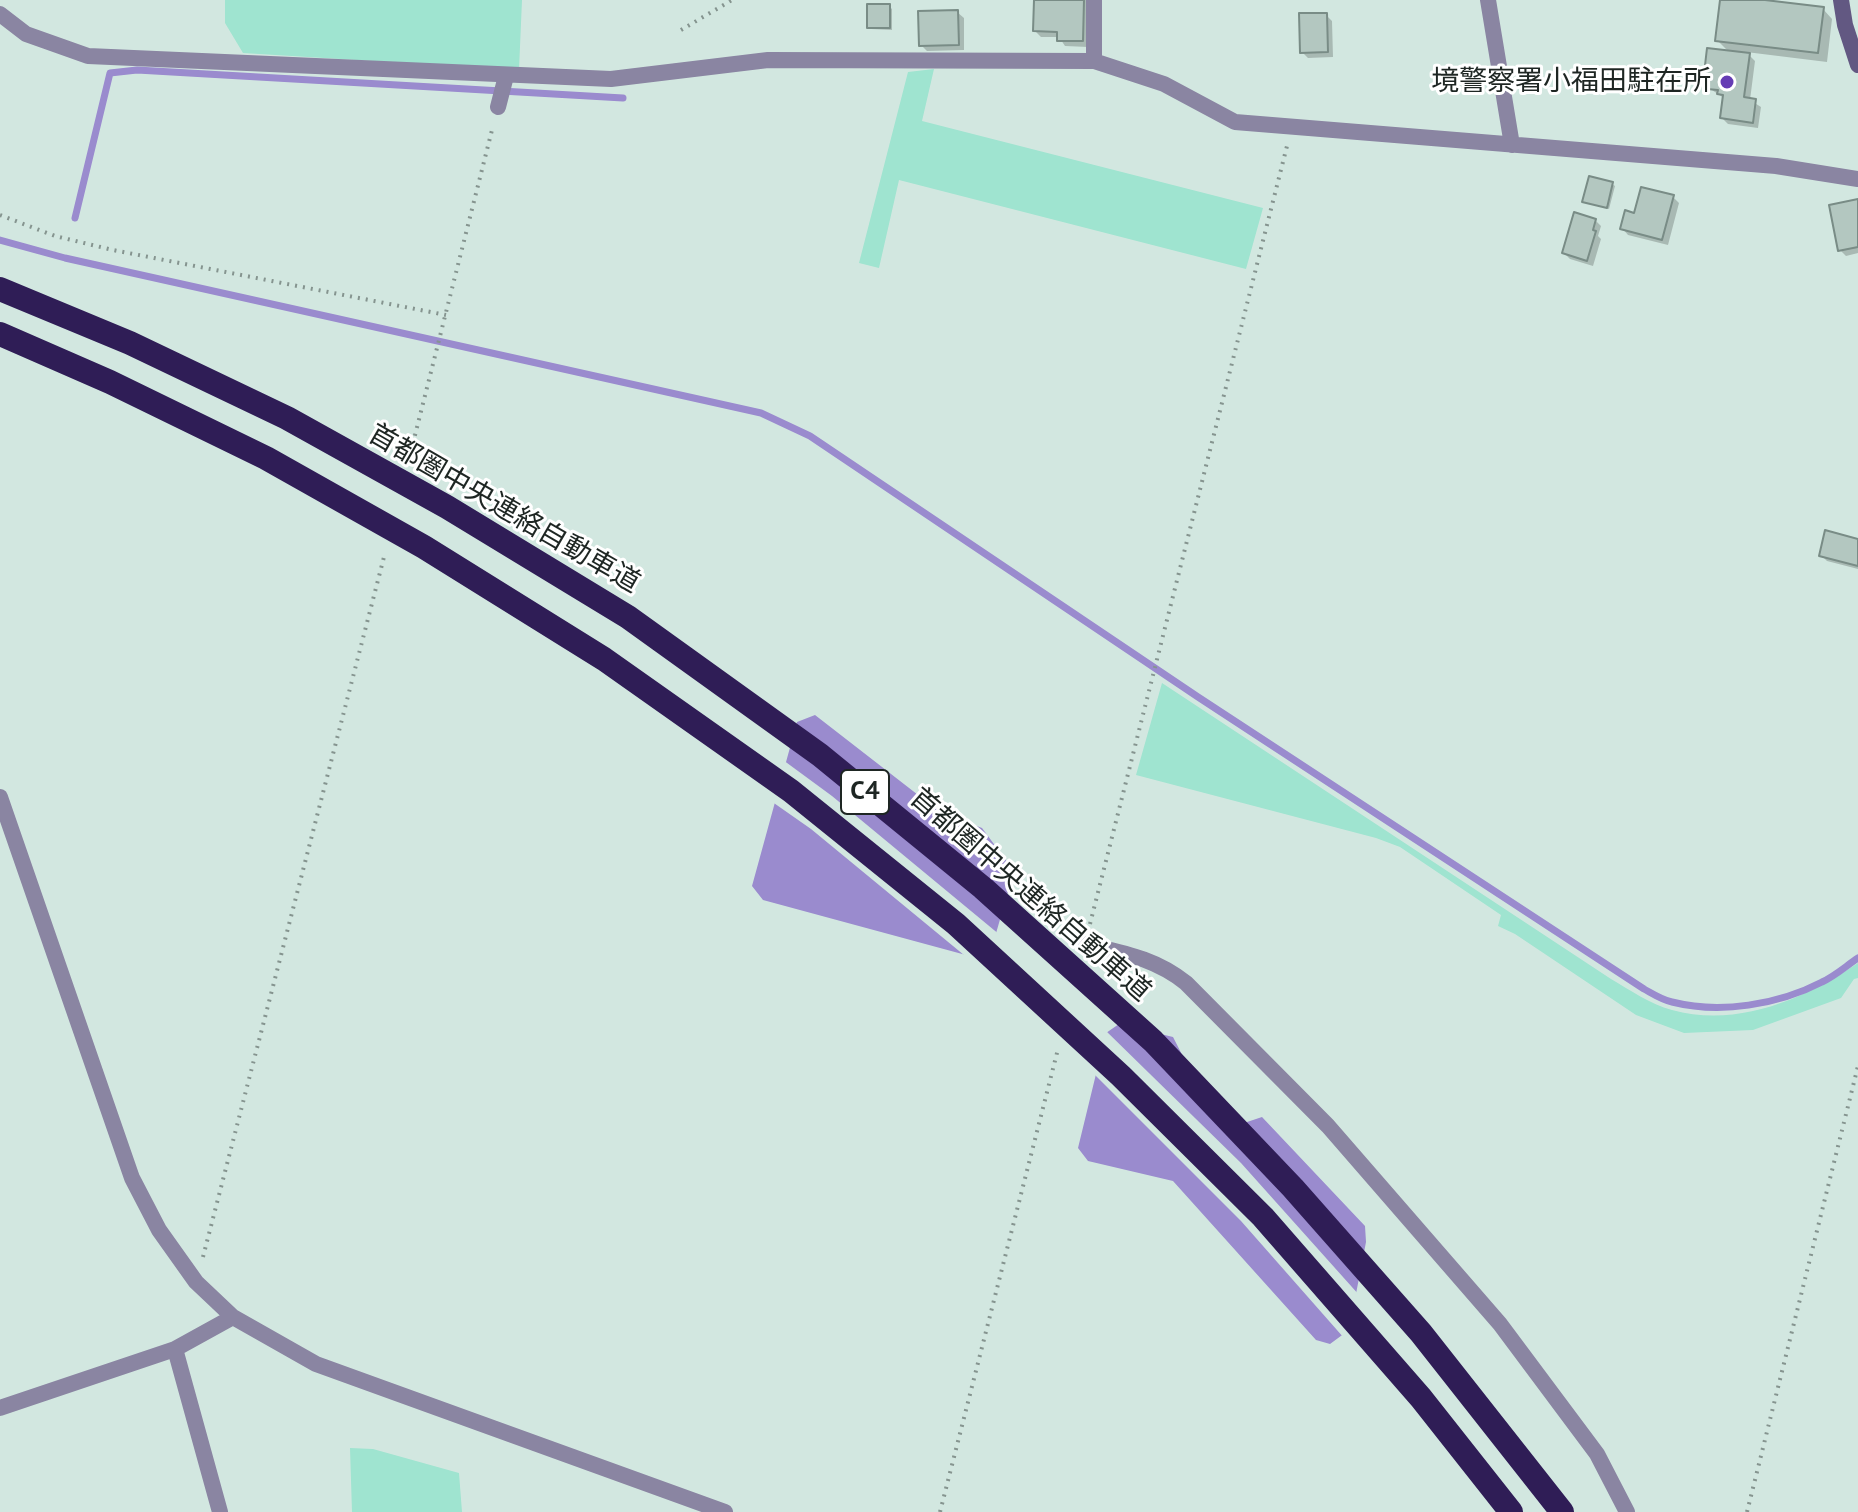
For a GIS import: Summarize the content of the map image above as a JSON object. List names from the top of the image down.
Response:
{
  "streets": {
    "highway": ["首都圏中央連絡自動車道", "C4"]
  },
  "places": ["境警察署小福田駐在所"]
}
